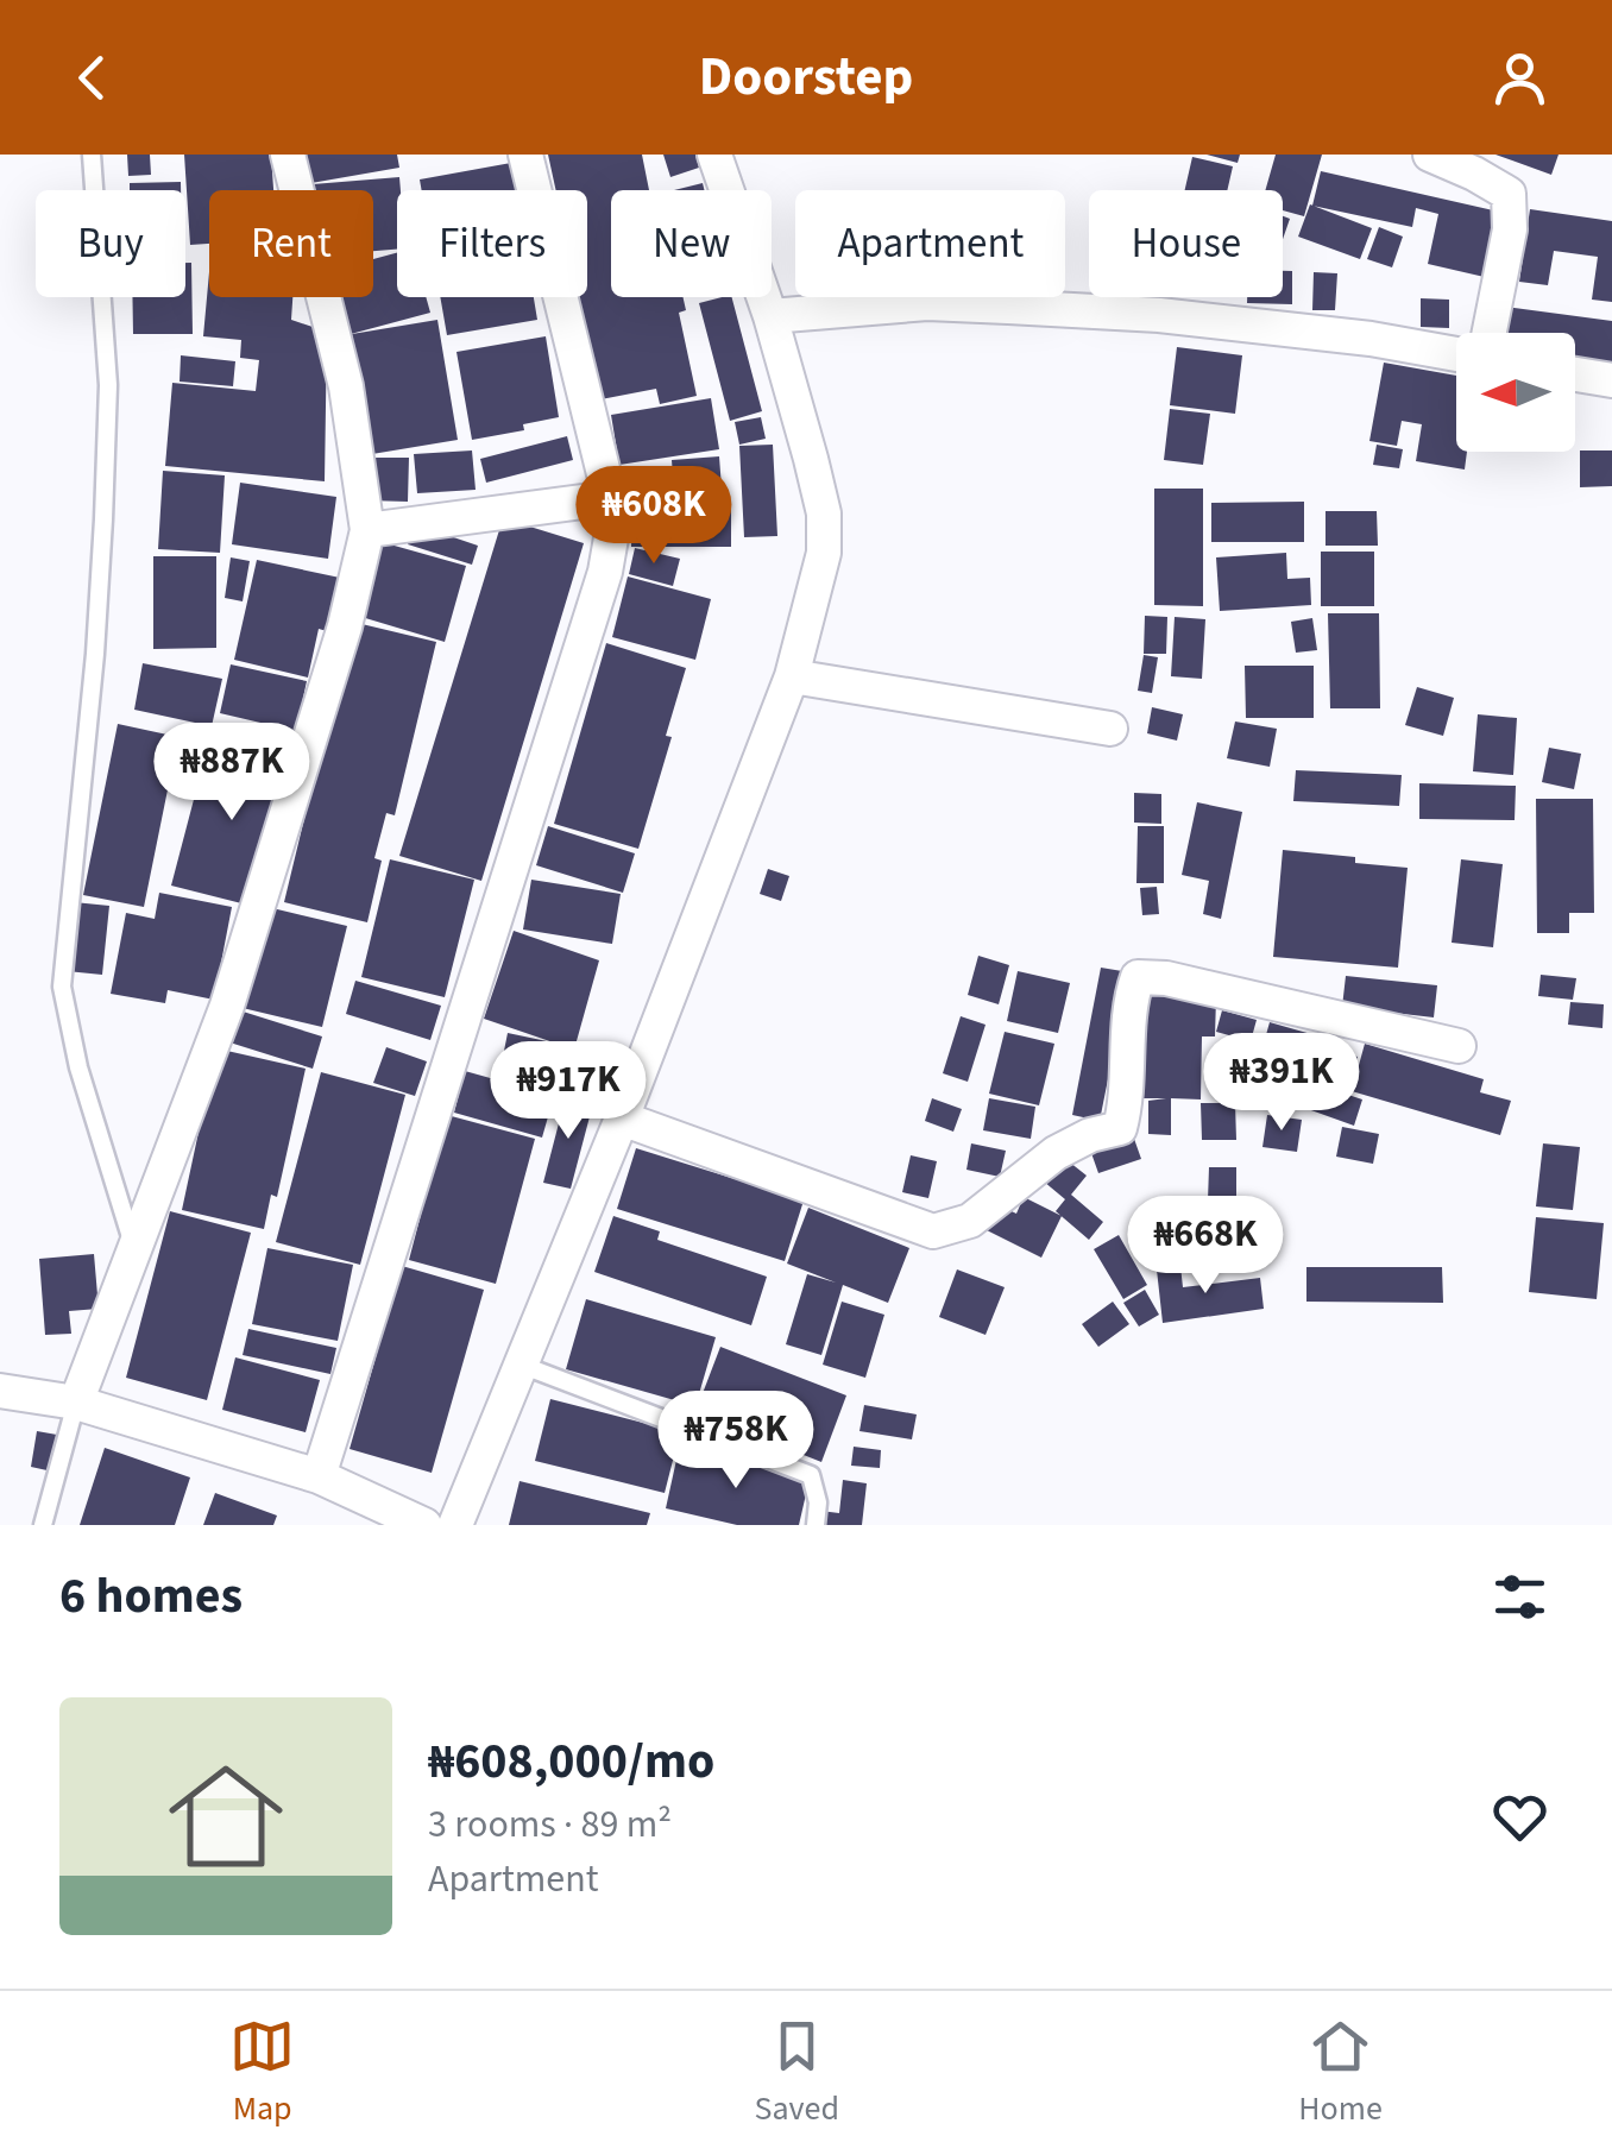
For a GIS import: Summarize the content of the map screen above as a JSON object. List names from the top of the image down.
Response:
{
  "north": "left",
  "page": {
    "header": "Doorstep",
    "chip": [
      "Buy",
      "Rent",
      "Filters",
      "New",
      "Apartment",
      "House"
    ],
    "price": [
      "₦608K",
      "₦887K",
      "₦391K",
      "₦917K",
      "₦668K",
      "₦758K"
    ],
    "heading": "6 homes",
    "list": [
      {
        "name": "₦608,000/mo",
        "note": "3 rooms · 89 m² · Apartment"
      }
    ],
    "tabs": ["Map", "Saved", "Home"]
  }
}
